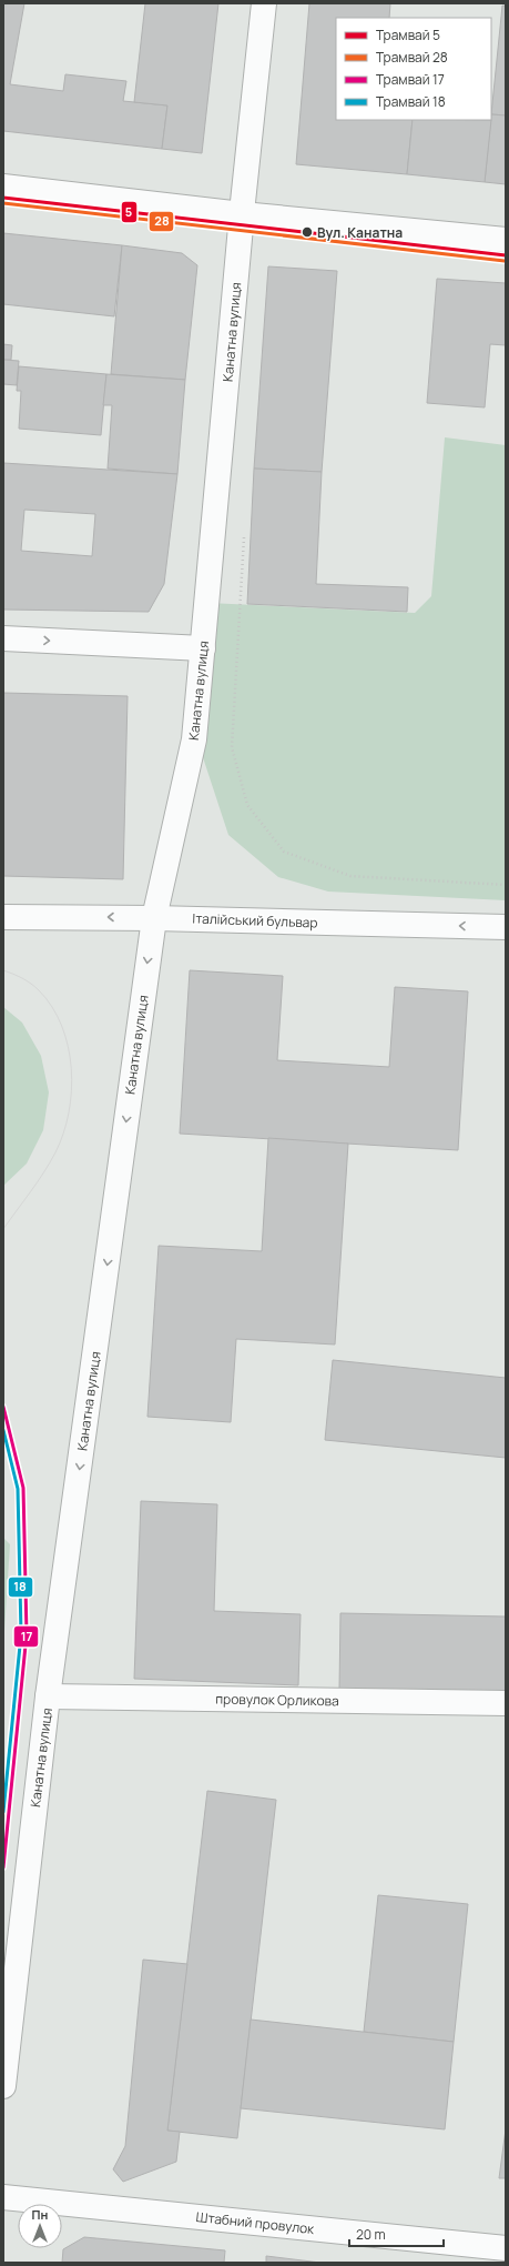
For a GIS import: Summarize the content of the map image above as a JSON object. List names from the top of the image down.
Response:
{
  "streets": {
    "main road": [
      "Канатна вулиця",
      "Італійський бульвар",
      "провулок Орликова",
      "Штабний провулок"
    ]
  },
  "crossings": [
    ["Канатна вулиця", "Італійський бульвар"],
    ["Канатна вулиця", "провулок Орликова"]
  ],
  "one_way": ["Канатна вулиця", "Італійський бульвар"],
  "places": ["Вул. Канатна"],
  "lines": [
    "tram line 5",
    "tram line 28",
    "tram line 17",
    "tram line 18"
  ],
  "legend": [
    "Трамвай 5",
    "Трамвай 28",
    "Трамвай 17",
    "Трамвай 18"
  ],
  "scale_bar": "20 m",
  "north": "top"
}
